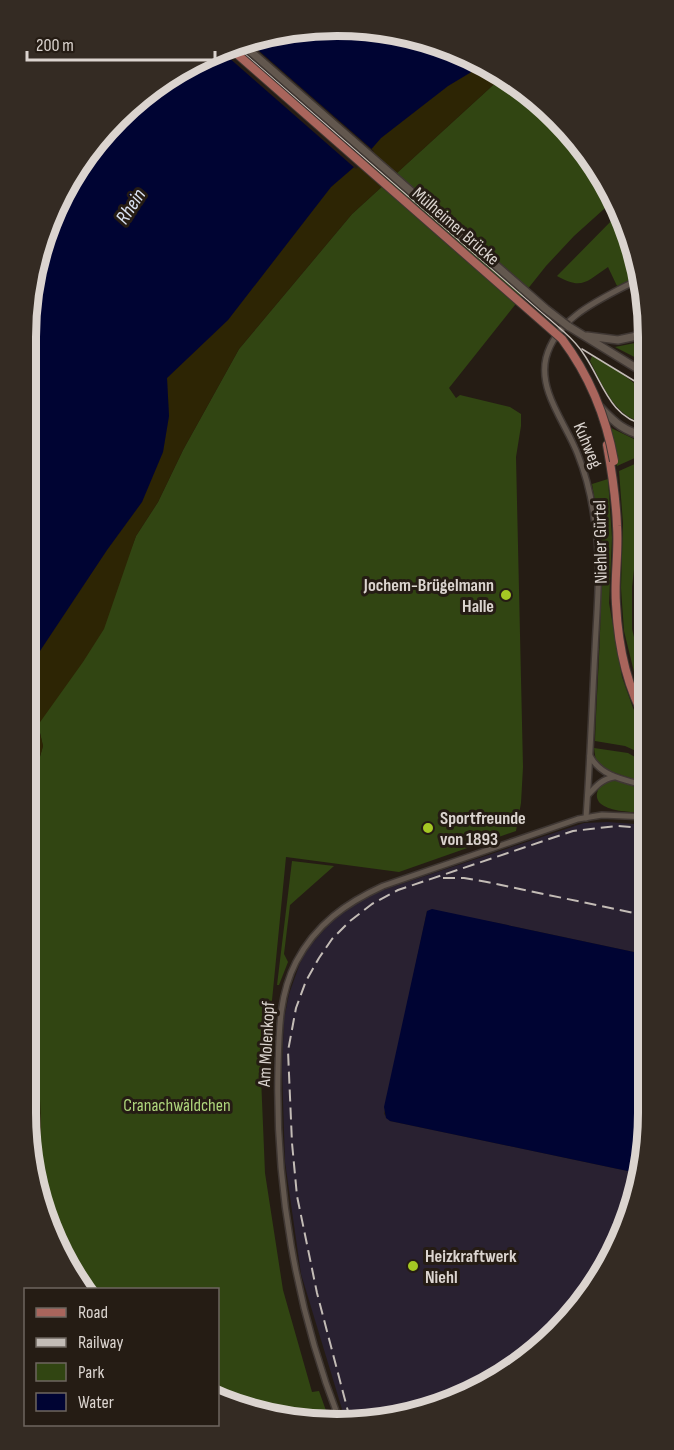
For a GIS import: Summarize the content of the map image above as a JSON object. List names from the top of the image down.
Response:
{
  "streets": {
    "main road": ["Mülheimer Brücke", "Niehler Gürtel"],
    "street": ["Kuhweg", "Am Molenkopf"]
  },
  "crossings": [
    ["Mülheimer Brücke", "Niehler Gürtel"],
    ["Kuhweg", "Am Molenkopf"]
  ],
  "water": ["Rhein"],
  "parks": ["Cranachwäldchen"],
  "places": ["Jochem-Brügelmann Halle", "Sportfreunde von 1893", "Heizkraftwerk Niehl"],
  "legend": [
    "Road",
    "Railway",
    "Park",
    "Water"
  ],
  "scale_bar": "200 m"
}
